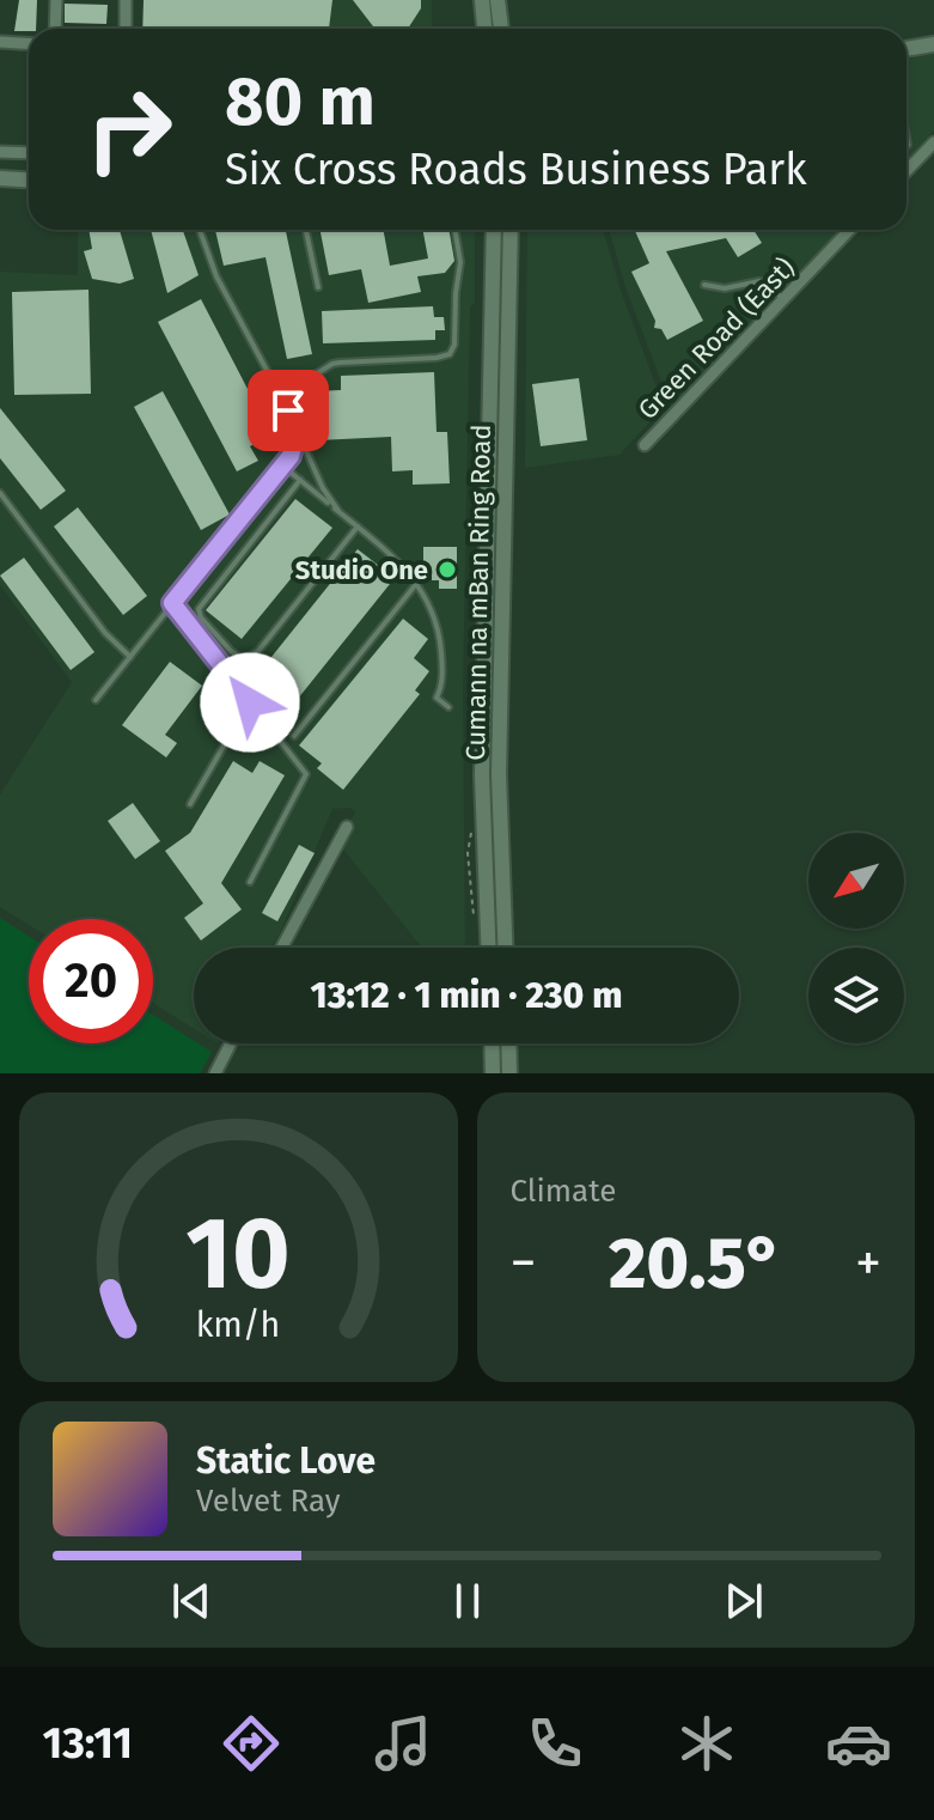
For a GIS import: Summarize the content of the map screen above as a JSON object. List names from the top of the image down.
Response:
{
  "streets": {
    "main road": ["Cumann na mBan Ring Road"],
    "street": ["Green Road (East)"]
  },
  "places": ["Studio One"],
  "north": "bottom left",
  "page": {
    "turn": ["80 m", "Six Cross Roads Business Park"],
    "limit": "20",
    "trip": "13:12 · 1 min · 230 m",
    "tile": "Climate",
    "heat": ["−", "20.5°", "+"],
    "song": ["Static Love", "Velvet Ray"],
    "tabs": "13:11",
    "gauge": ["10", "km/h"]
  }
}
